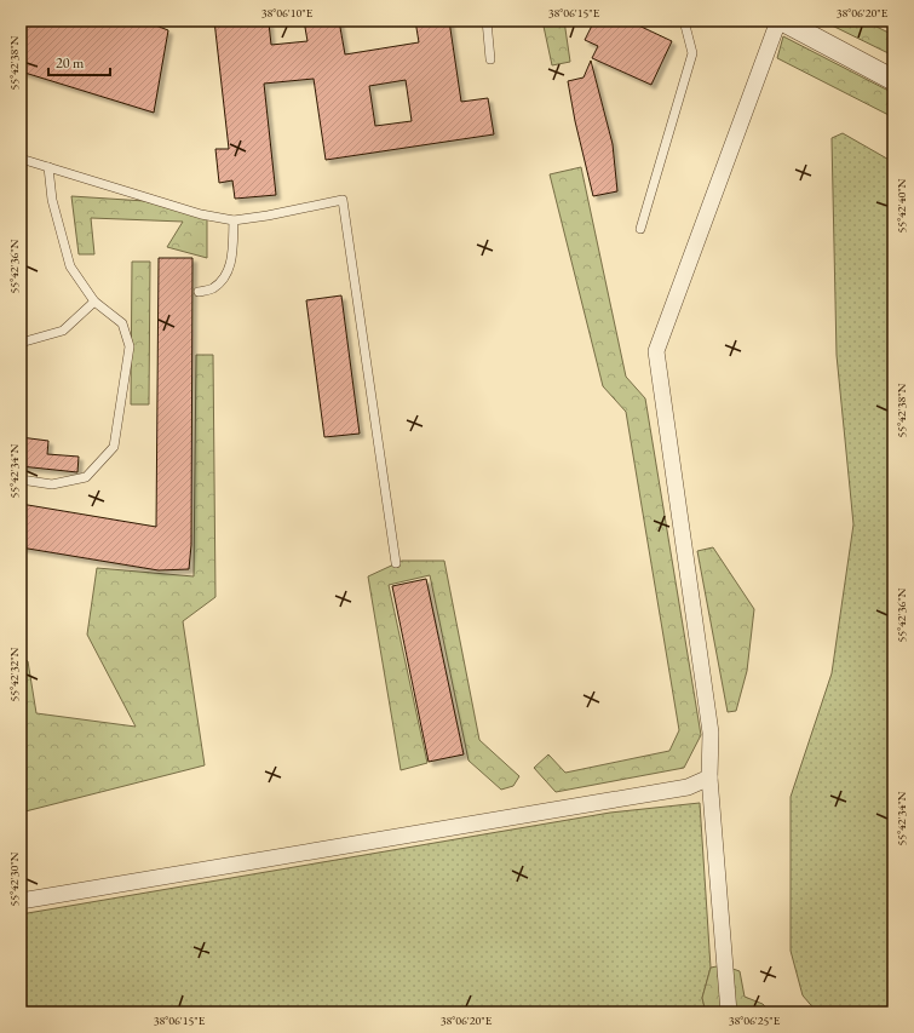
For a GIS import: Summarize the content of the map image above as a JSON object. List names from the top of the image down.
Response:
{
  "scale_bar": "20 m",
  "coordinates": [
    "38°06'10\"E",
    "38°06'15\"E",
    "38°06'20\"E",
    "55°42'38\"N",
    "55°42'40\"N",
    "55°42'36\"N",
    "55°42'34\"N",
    "55°42'32\"N",
    "55°42'30\"N",
    "38°06'25\"E"
  ]
}
